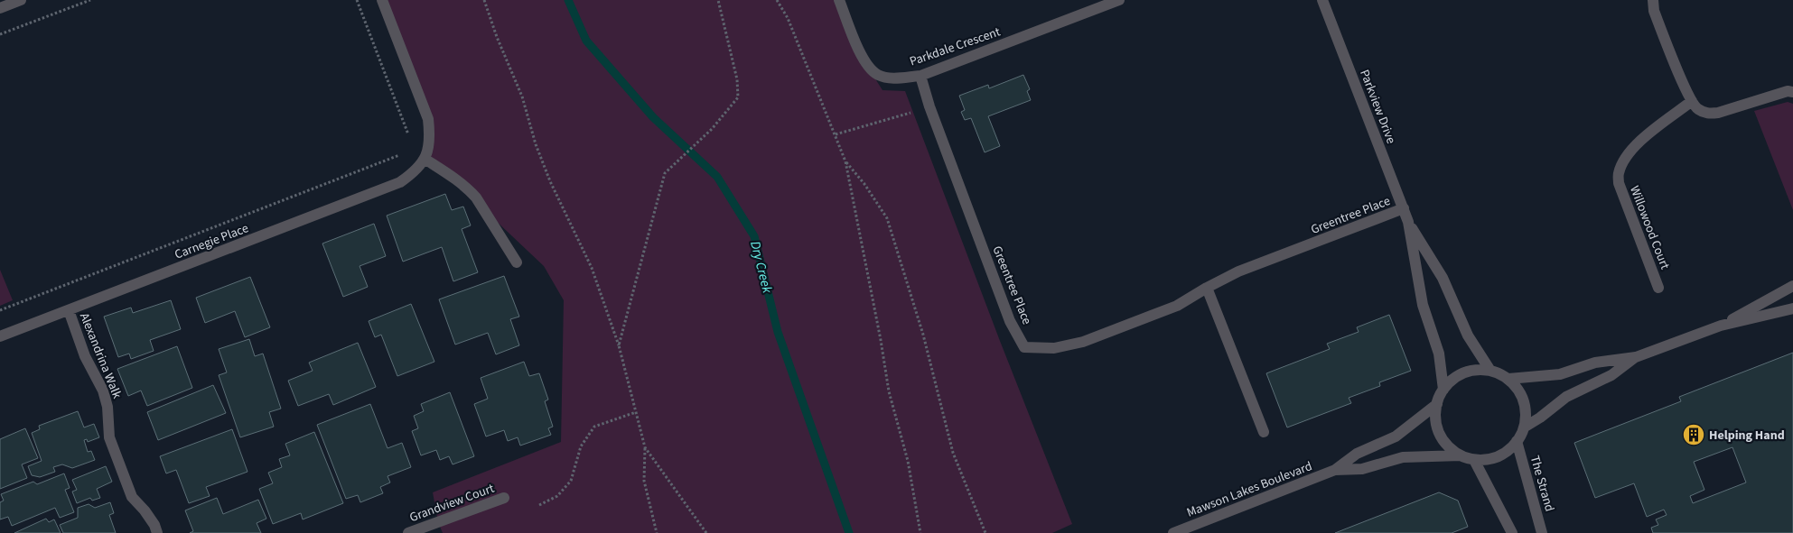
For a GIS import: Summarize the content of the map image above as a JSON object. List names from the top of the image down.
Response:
{
  "streets": {
    "street": [
      "Parkdale Crescent",
      "Parkview Drive",
      "Greentree Place",
      "Willowood Court",
      "Carnegie Place",
      "Alexandrina Walk",
      "The Strand",
      "Mawson Lakes Boulevard",
      "Grandview Court"
    ]
  },
  "crossings": [
    ["Parkdale Crescent", "Greentree Place"],
    ["Parkview Drive", "Greentree Place"],
    ["Parkview Drive", "The Strand"],
    ["Parkview Drive", "Mawson Lakes Boulevard"],
    ["Carnegie Place", "Alexandrina Walk"],
    ["The Strand", "Mawson Lakes Boulevard"]
  ],
  "water": ["Dry Creek"],
  "places": {
    "building": ["Helping Hand"]
  }
}
